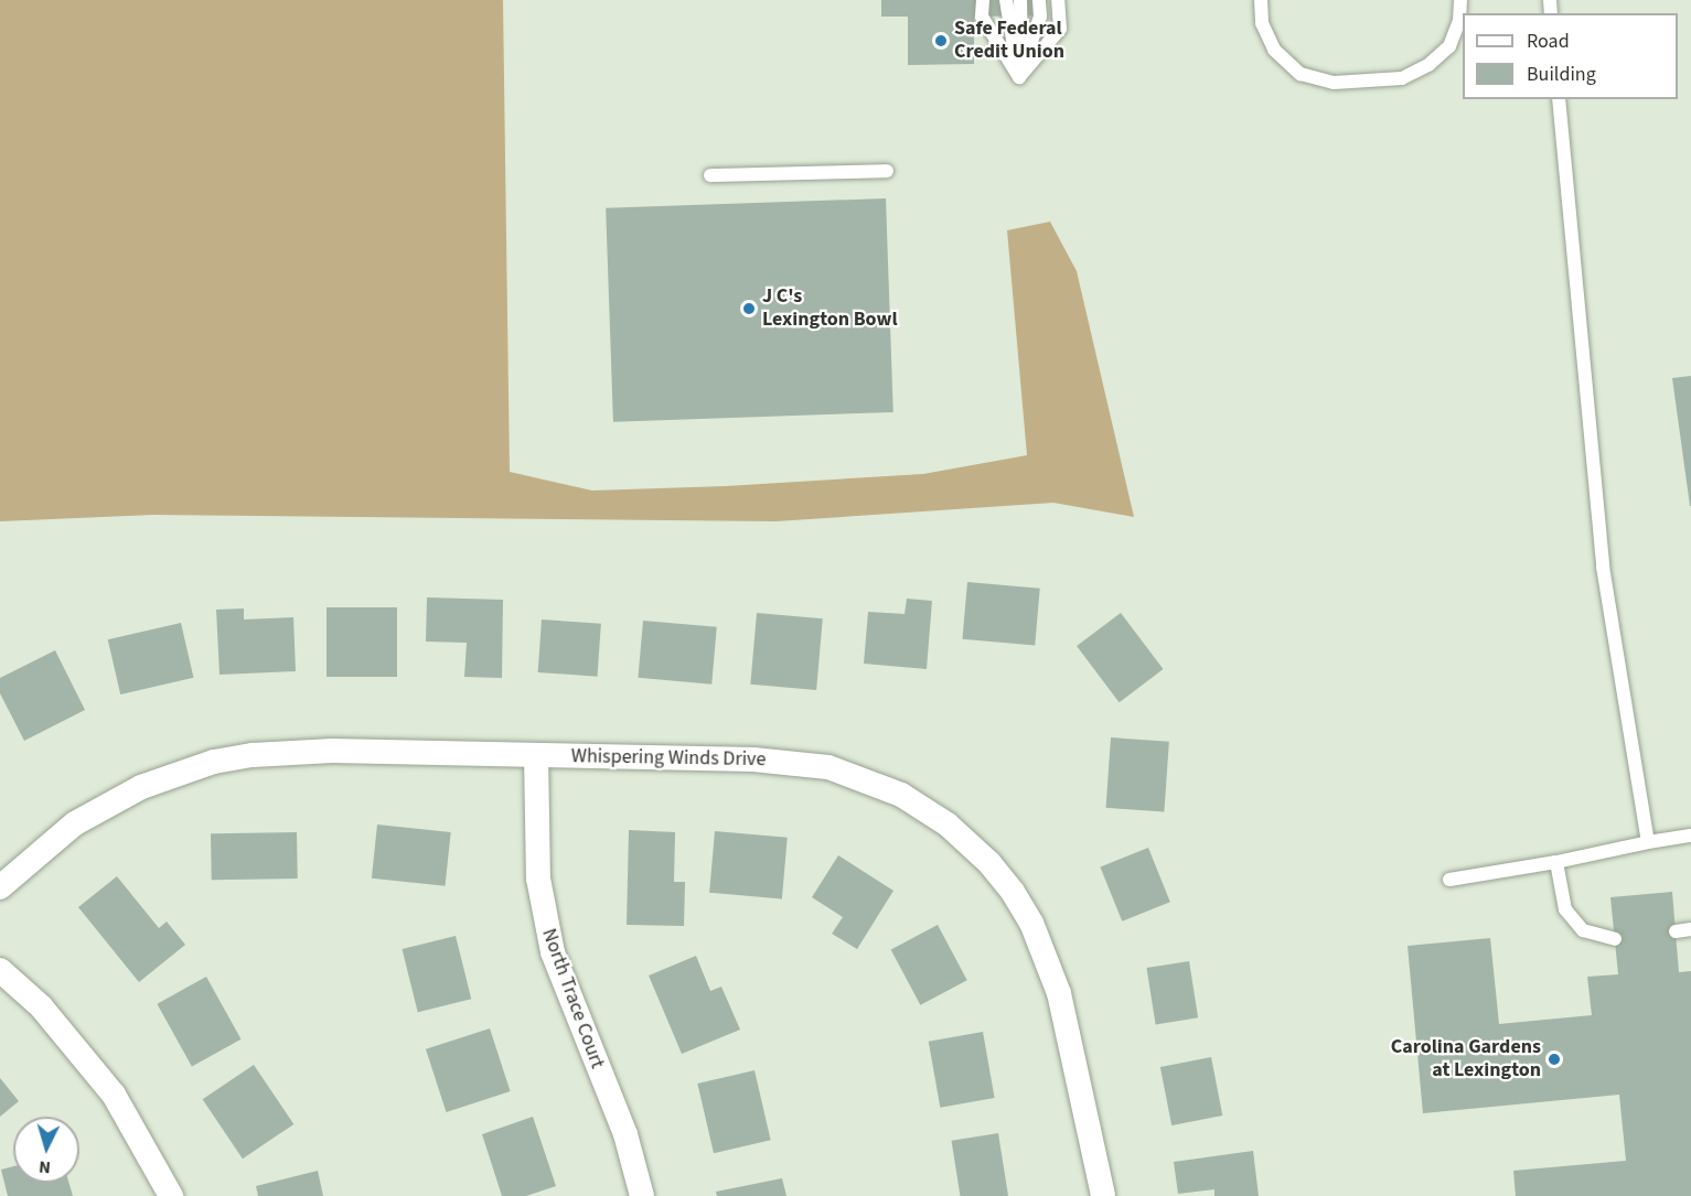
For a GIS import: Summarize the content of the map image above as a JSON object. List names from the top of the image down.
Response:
{
  "streets": {
    "street": ["Whispering Winds Drive", "North Trace Court"]
  },
  "crossings": [
    ["Whispering Winds Drive", "North Trace Court"]
  ],
  "places": ["Safe Federal Credit Union", "J C's Lexington Bowl", "Carolina Gardens at Lexington"],
  "legend": ["Road", "Building"],
  "north": "bottom"
}
